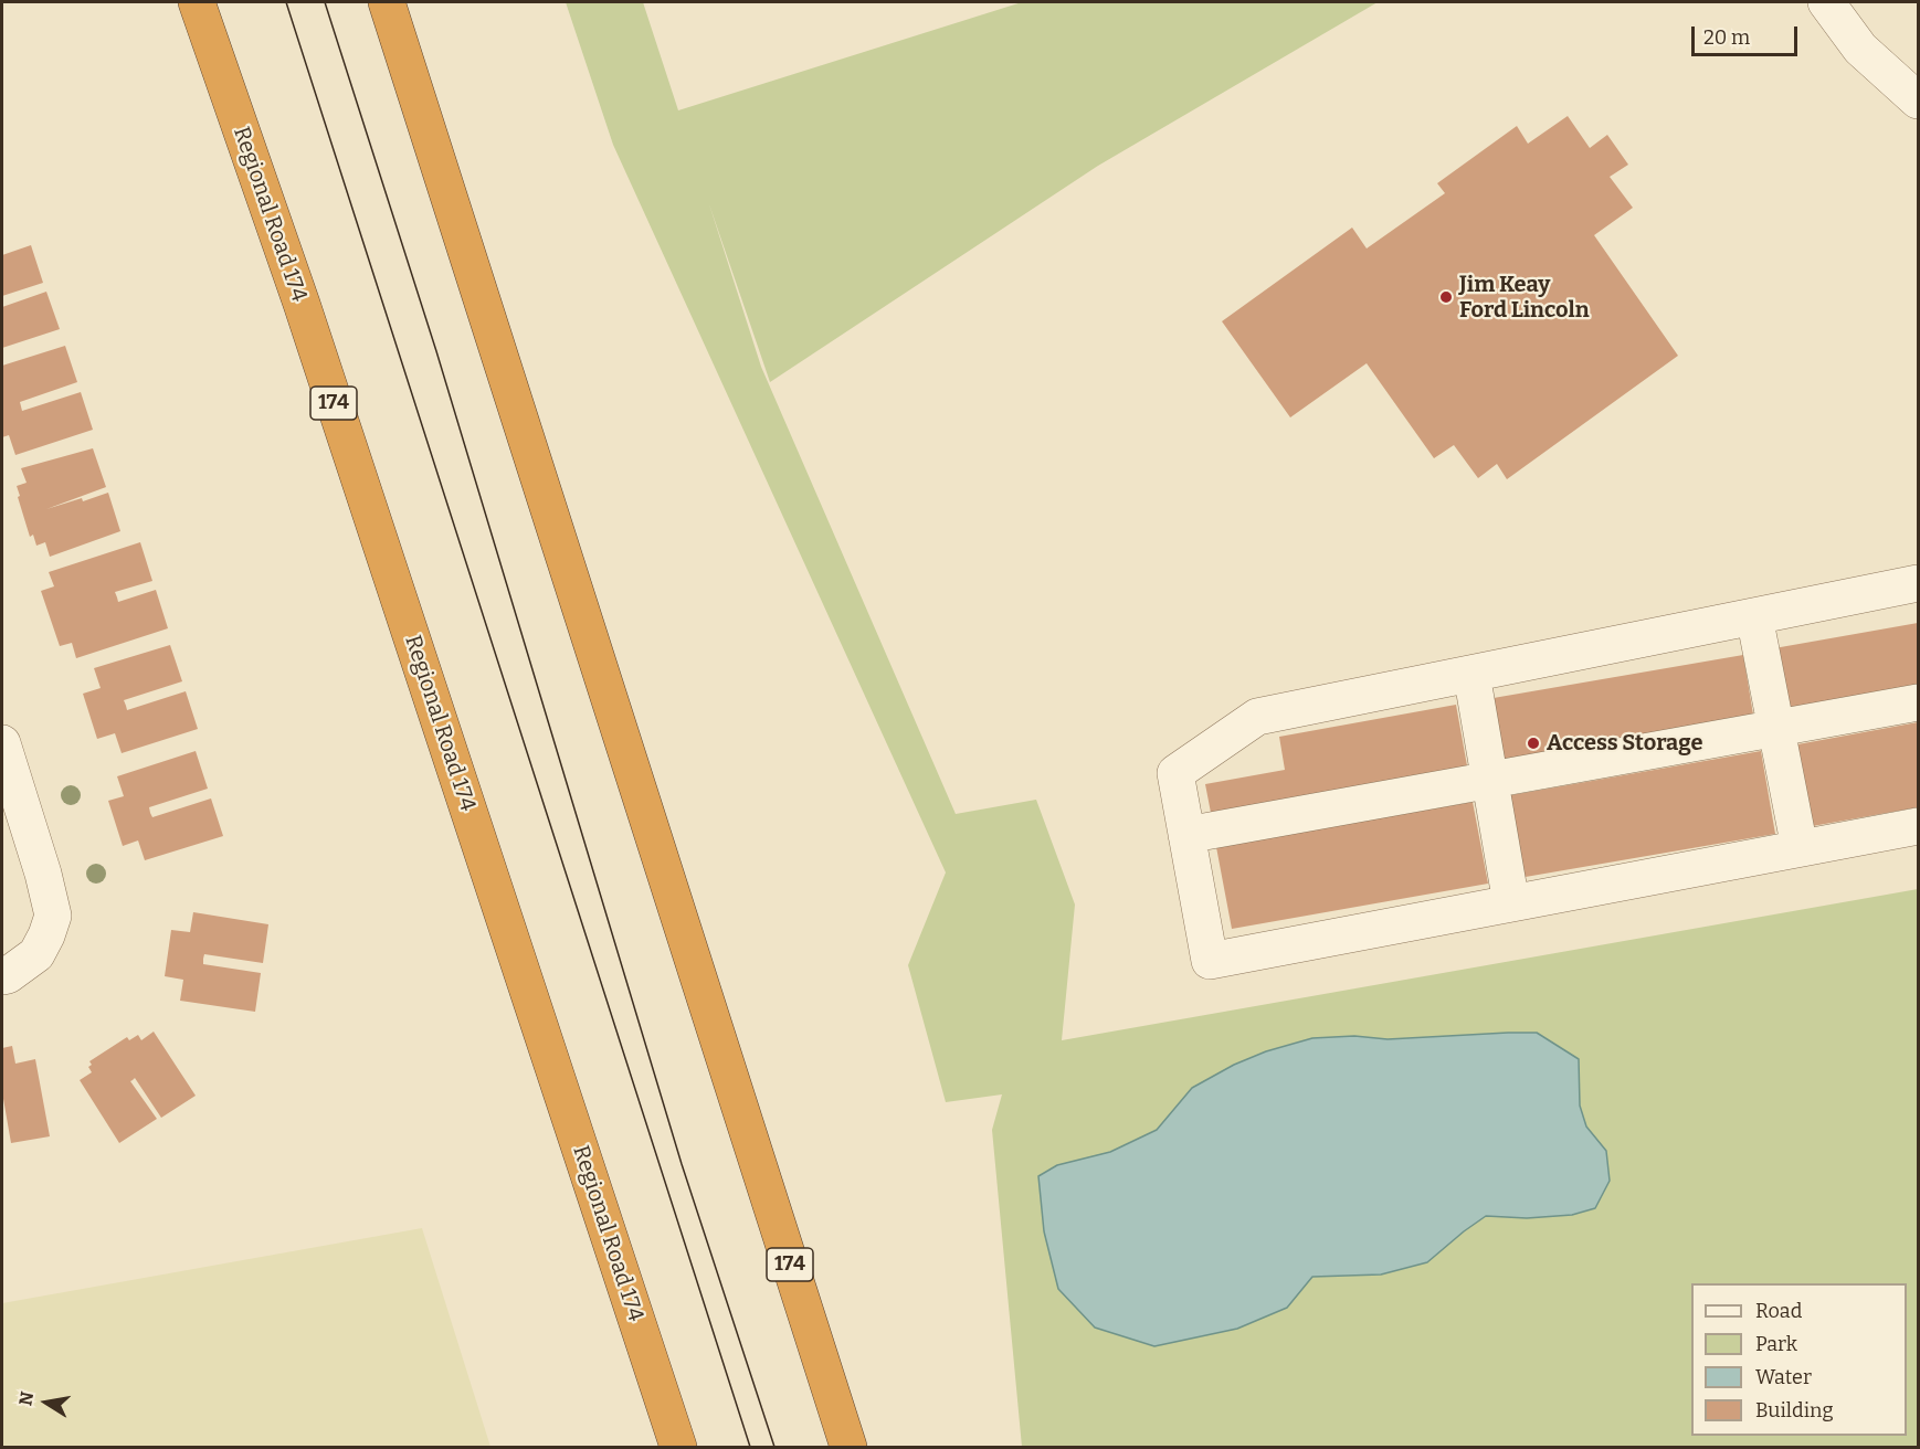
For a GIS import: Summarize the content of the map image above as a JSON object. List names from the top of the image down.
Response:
{
  "streets": {
    "highway": ["Regional Road 174", "174"]
  },
  "places": ["Jim Keay Ford Lincoln", "Access Storage"],
  "legend": [
    "Road",
    "Park",
    "Water",
    "Building"
  ],
  "scale_bar": "20 m",
  "north": "left"
}
